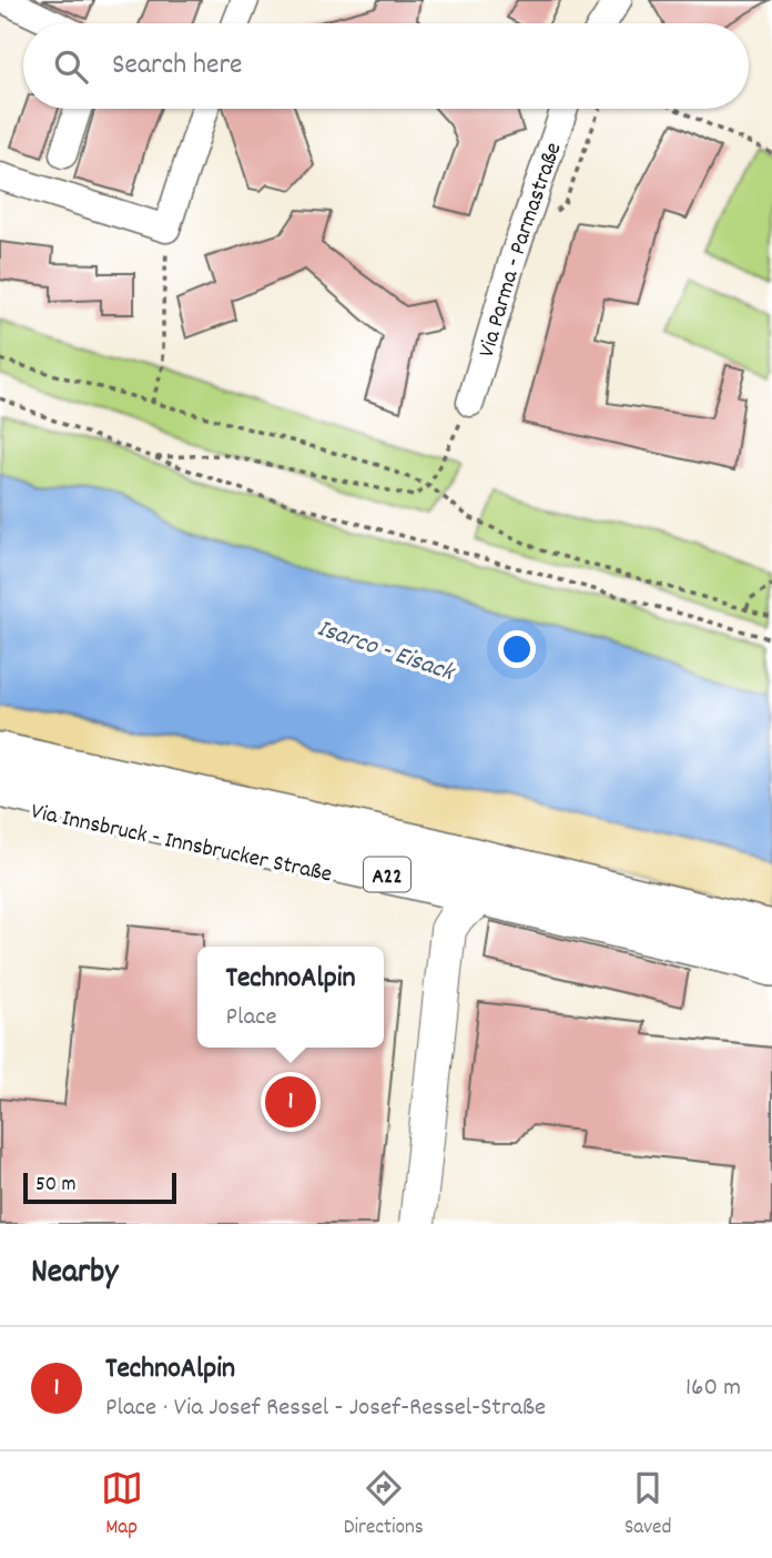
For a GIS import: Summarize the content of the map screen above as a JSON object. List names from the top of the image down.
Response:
{
  "streets": {
    "highway": ["A22"],
    "main road": ["Via Innsbruck - Innsbrucker Straße"],
    "street": ["Via Parma - Parmastraße"]
  },
  "water": ["Isarco - Eisack"],
  "scale_bar": "50 m",
  "page": {
    "search": "Search here",
    "popup": ["TechnoAlpin", "Place"],
    "pins": "1",
    "scale": "50 m",
    "heading": "Nearby",
    "list": [
      {
        "mark": "1",
        "name": "TechnoAlpin",
        "note": "Place · Via Josef Ressel - Josef-Ressel-Straße",
        "value": "160 m"
      }
    ],
    "nav": ["Map", "Directions", "Saved"]
  }
}
